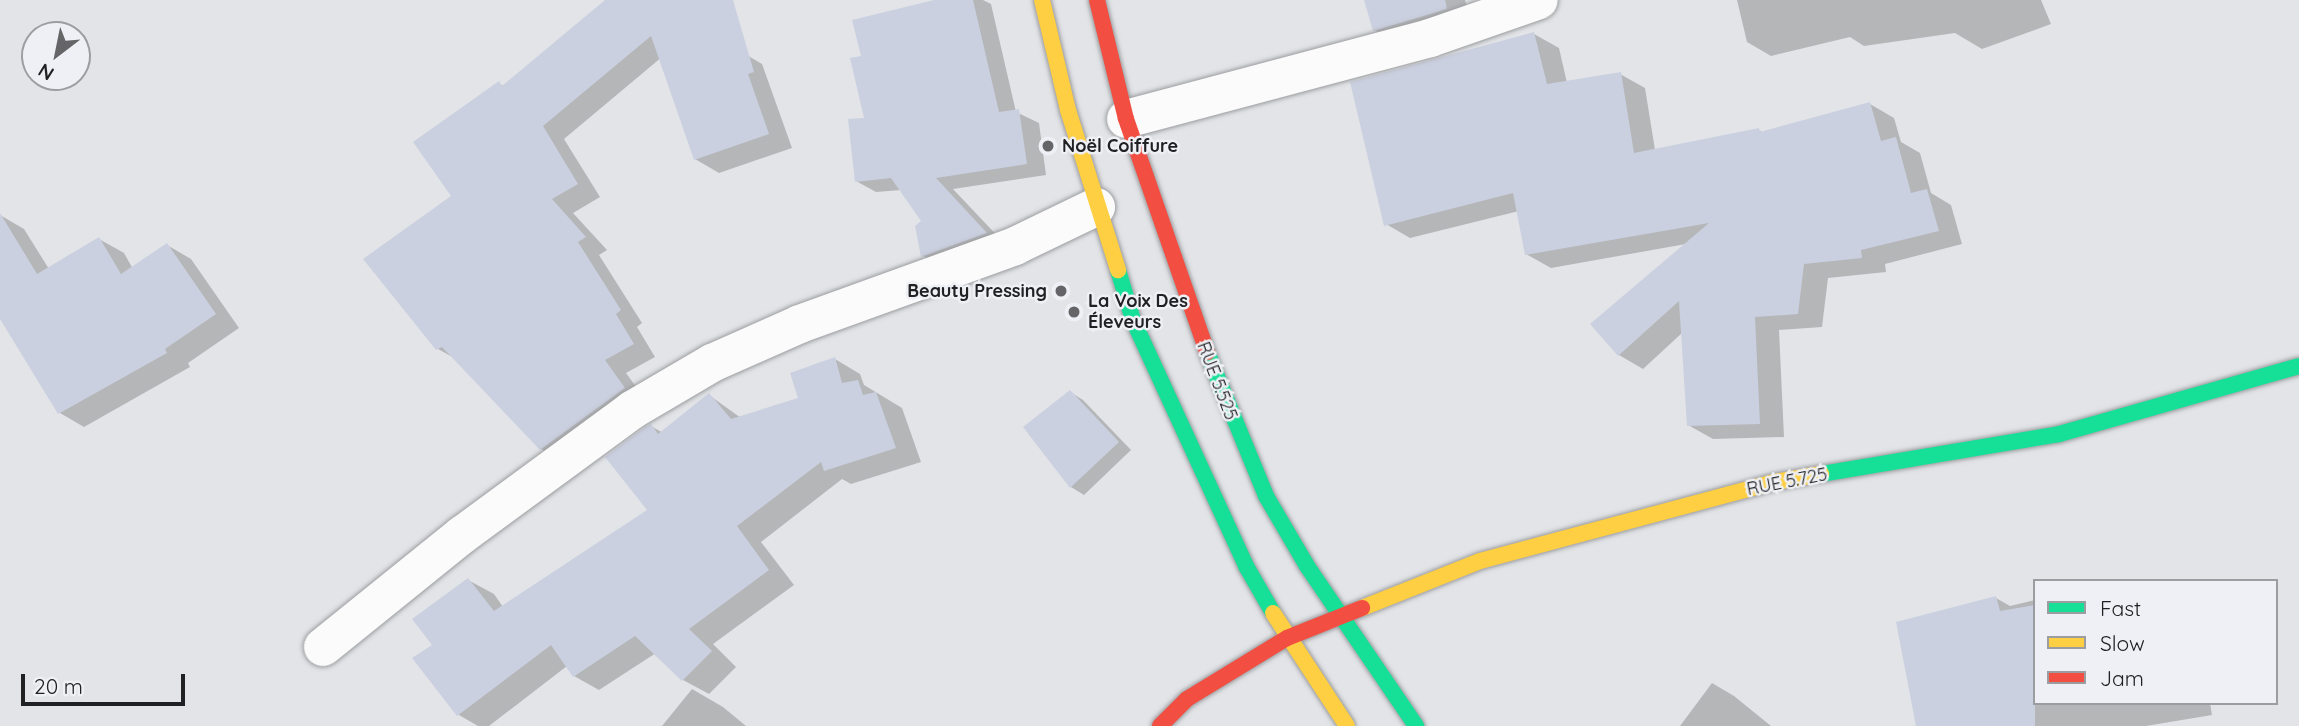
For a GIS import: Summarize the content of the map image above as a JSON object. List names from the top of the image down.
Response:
{
  "streets": {
    "street": ["RUE 5.525", "RUE 5.725"]
  },
  "crossings": [
    ["RUE 5.525", "RUE 5.725"]
  ],
  "places": ["Noël Coiffure", "Beauty Pressing", "La Voix Des Éleveurs"],
  "legend": ["Fast", "Slow", "Jam"],
  "scale_bar": "20 m",
  "north": "bottom left"
}
